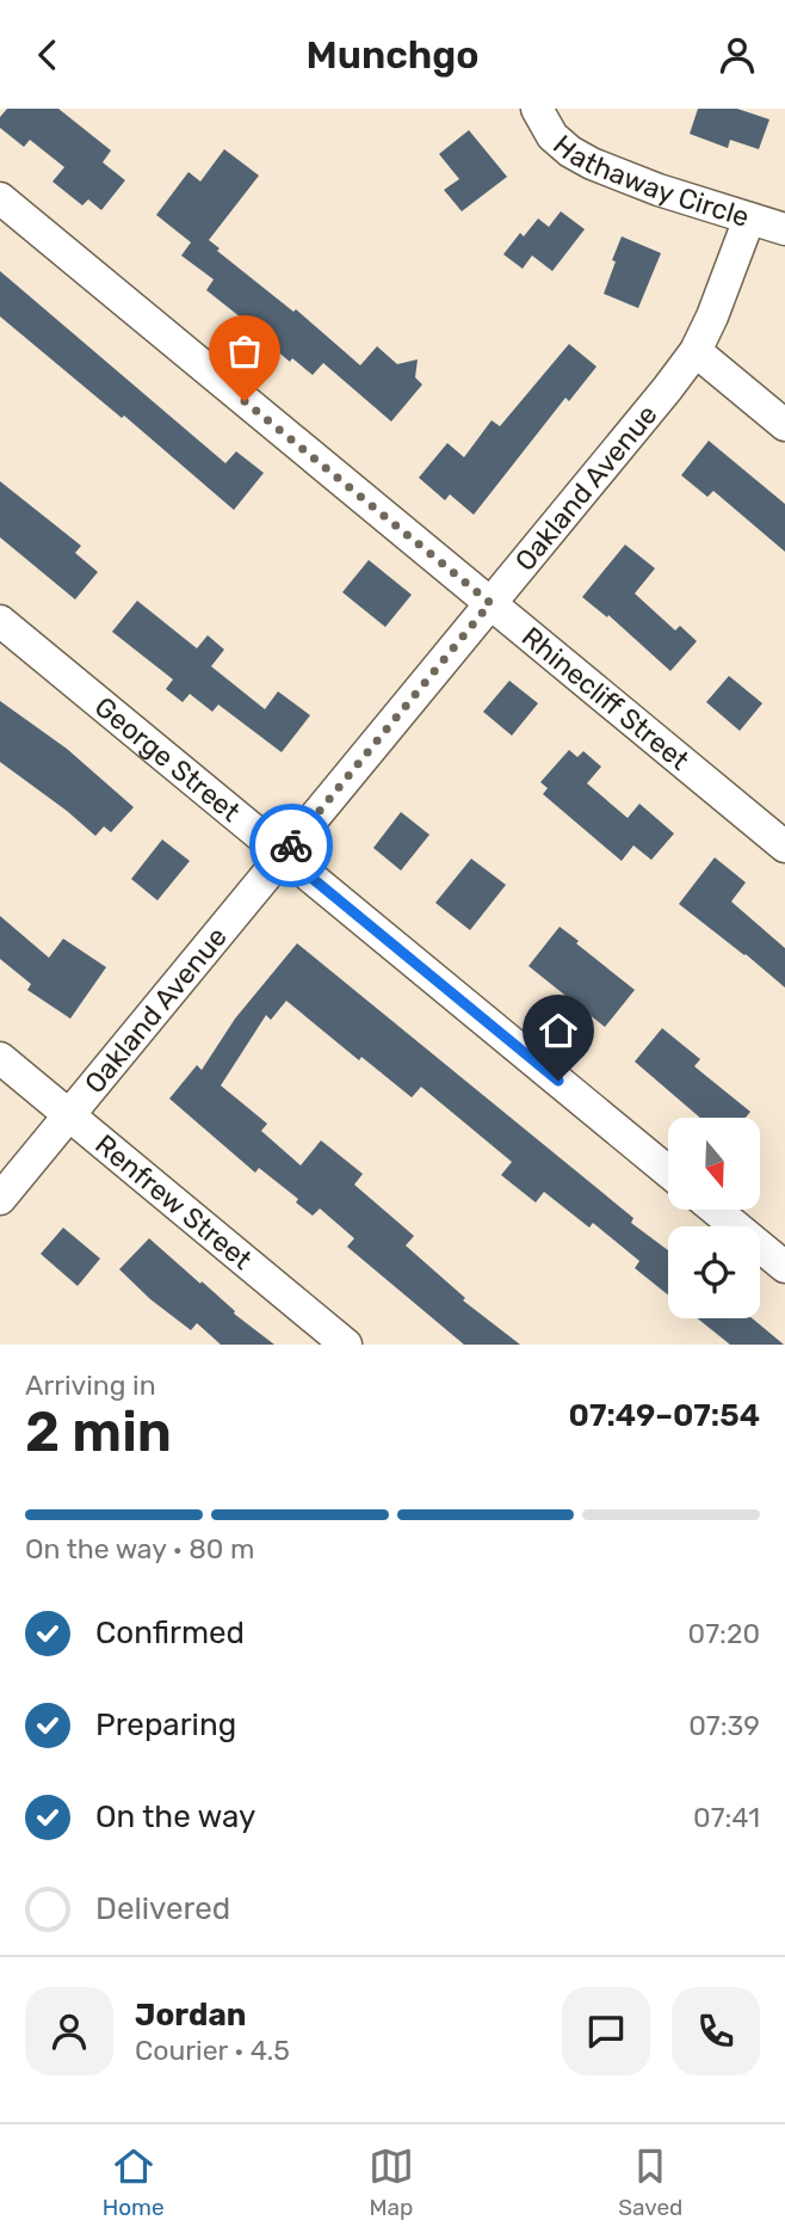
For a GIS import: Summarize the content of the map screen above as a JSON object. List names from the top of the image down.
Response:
{
  "streets": {
    "street": [
      "Hathaway Circle",
      "Oakland Avenue",
      "Rhinecliff Street",
      "George Street",
      "Renfrew Street"
    ]
  },
  "crossings": [
    ["Hathaway Circle", "Oakland Avenue"],
    ["Oakland Avenue", "Rhinecliff Street"],
    ["Oakland Avenue", "George Street"],
    ["Oakland Avenue", "Renfrew Street"]
  ],
  "north": "bottom",
  "page": {
    "header": "Munchgo",
    "heading": ["2 min", "Arriving in", "07:49–07:54"],
    "panel": ["Jordan", "Courier · 4.5"],
    "bar": "On the way · 80 m",
    "list": [
      ["Confirmed", "07:20"],
      ["Preparing", "07:39"],
      ["On the way", "07:41"],
      "Delivered"
    ],
    "tabs": ["Home", "Map", "Saved"]
  }
}
